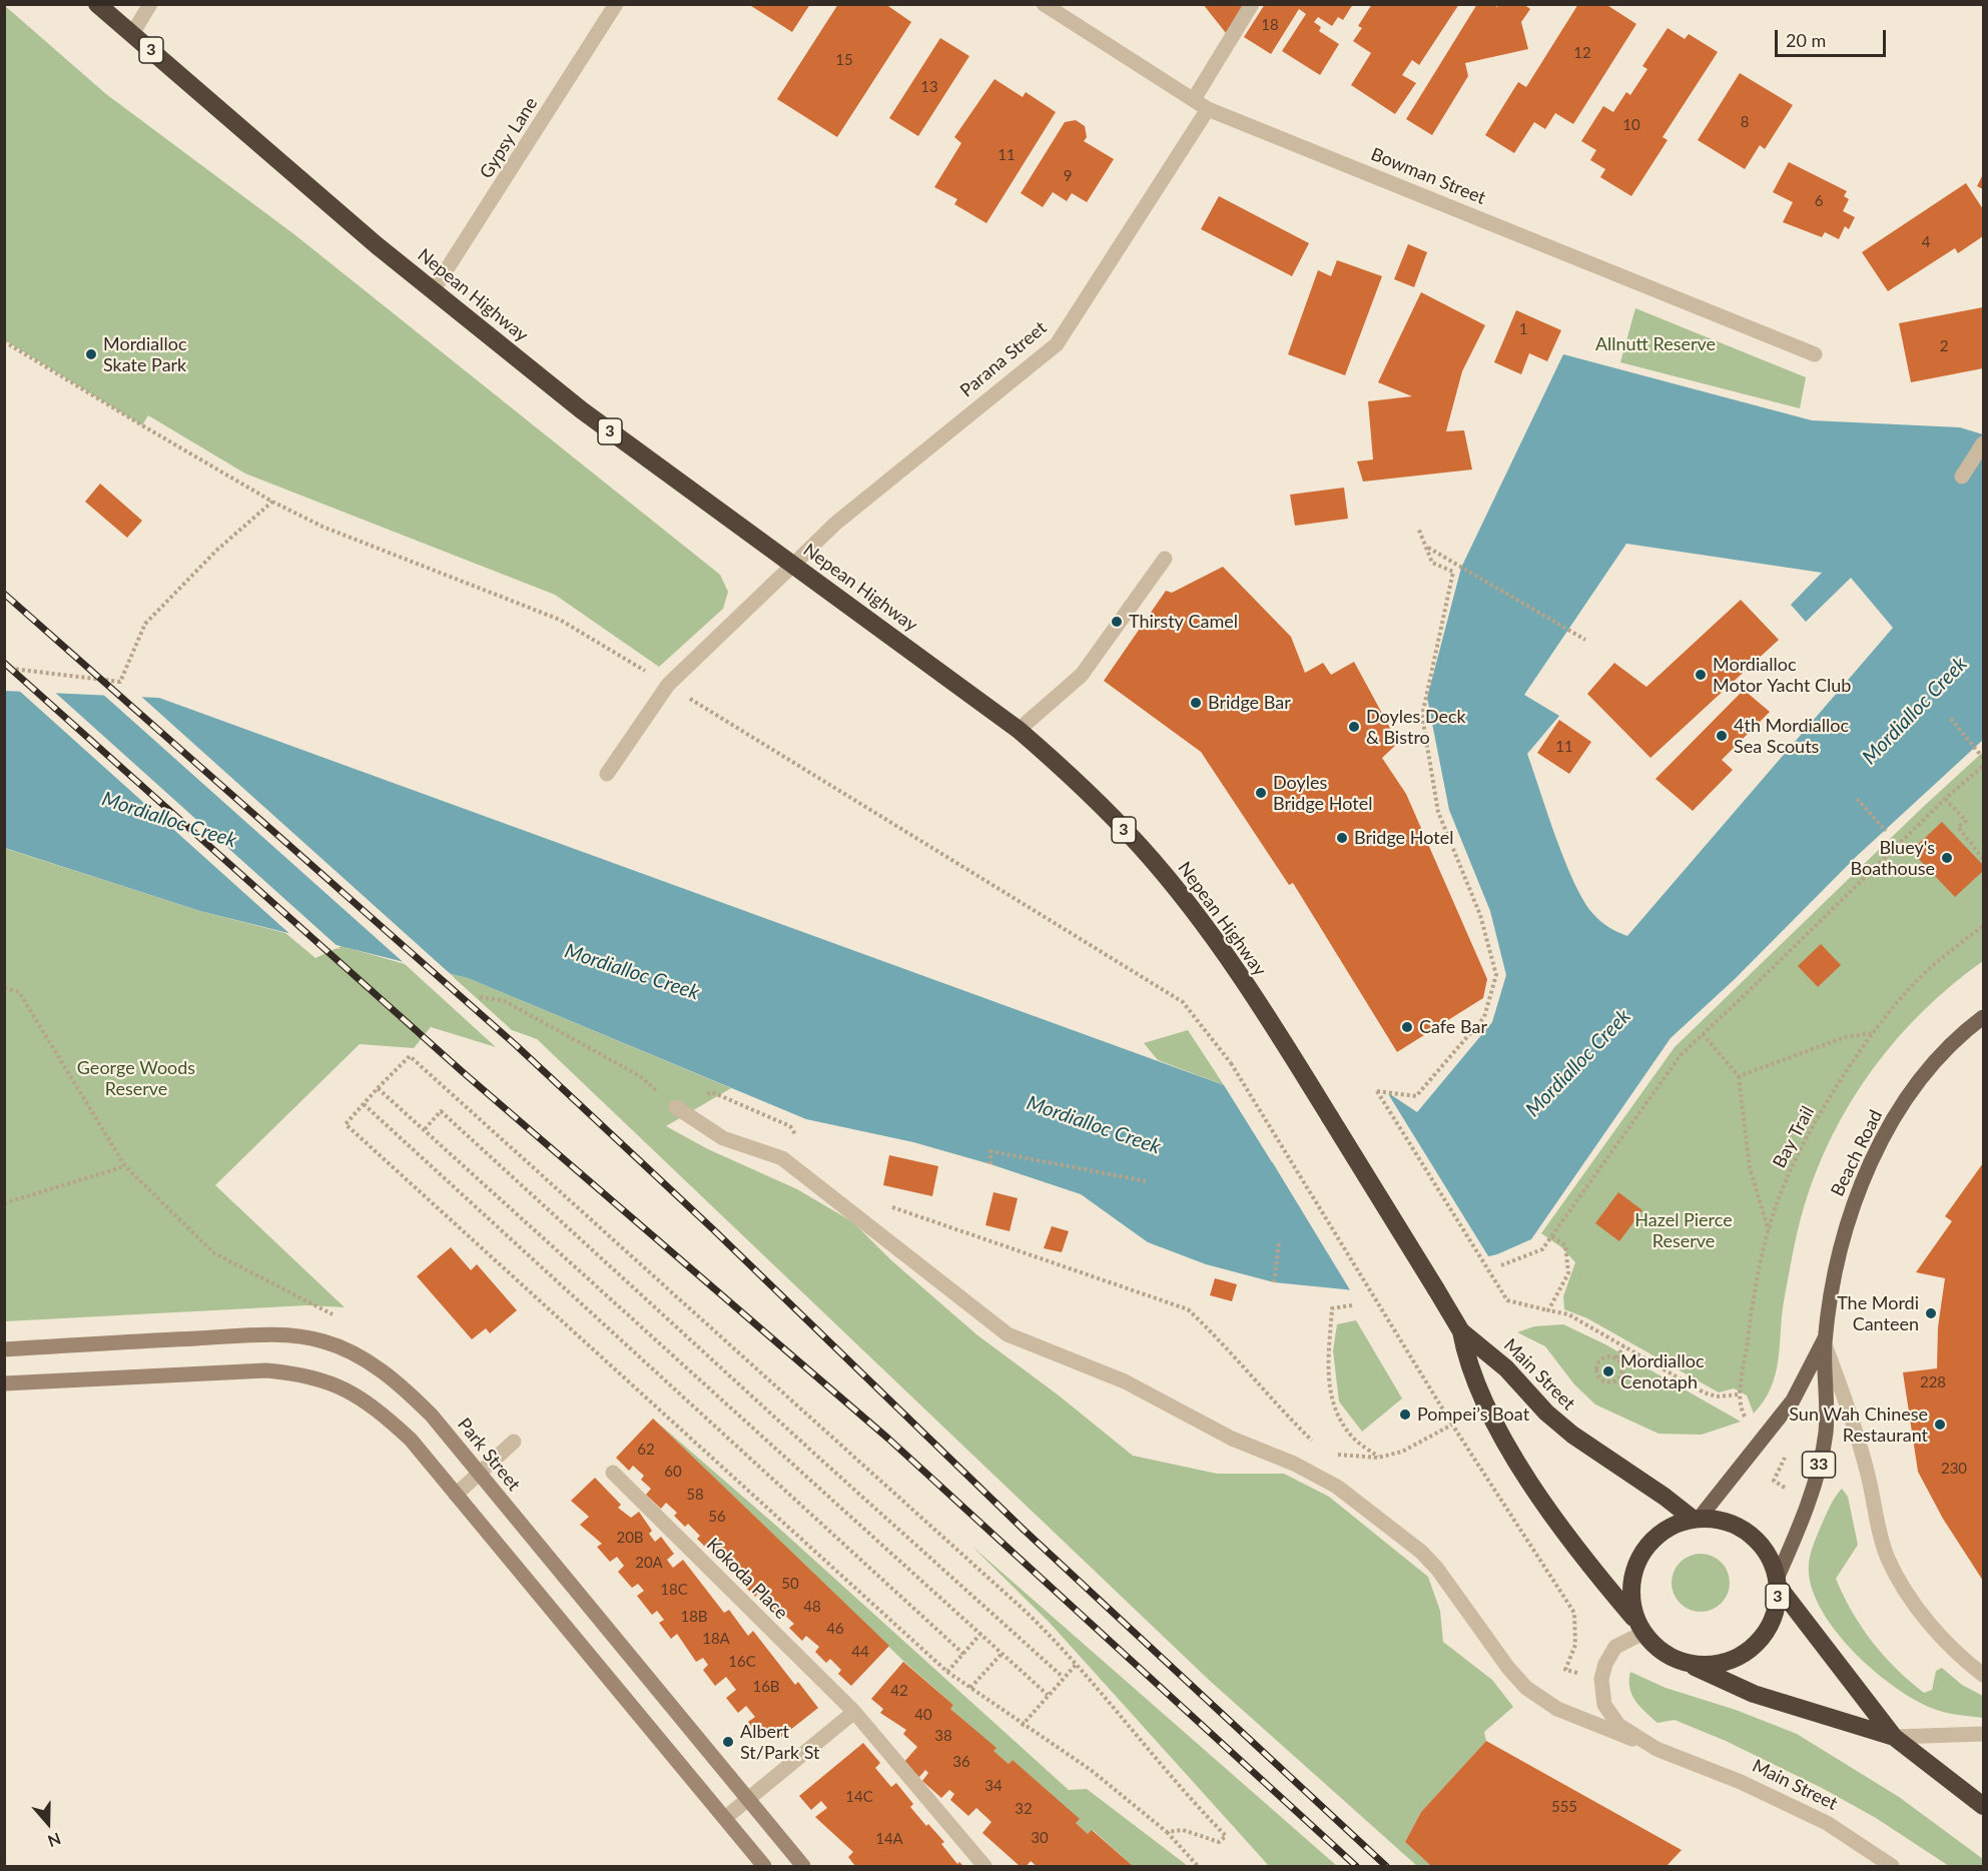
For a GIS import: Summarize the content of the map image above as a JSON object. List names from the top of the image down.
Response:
{
  "streets": {
    "highway": ["3", "Nepean Highway", "Main Street"],
    "main road": ["Beach Road", "33"],
    "street": [
      "Gypsy Lane",
      "Bowman Street",
      "Parana Street",
      "Park Street",
      "Kokoda Place"
    ],
    "path": ["Bay Trail"]
  },
  "crossings": [
    ["3", "Nepean Highway"],
    ["3", "Beach Road"],
    ["3", "Main Street"],
    ["Gypsy Lane", "Nepean Highway"],
    ["Bowman Street", "Parana Street"],
    ["Nepean Highway", "Parana Street"],
    ["Nepean Highway", "Main Street"],
    ["Beach Road", "Main Street"]
  ],
  "water": ["Mordialloc Creek"],
  "parks": ["Allnutt Reserve", "George Woods Reserve", "Hazel Pierce Reserve"],
  "places": [
    "Mordialloc Skate Park",
    "Thirsty Camel",
    "Mordialloc Motor Yacht Club",
    "Bridge Bar",
    "Doyles Deck & Bistro",
    "4th Mordialloc Sea Scouts",
    "Doyles Bridge Hotel",
    "Bridge Hotel",
    "Bluey's Boathouse",
    "Cafe Bar",
    "The Mordi Canteen",
    "Mordialloc Cenotaph",
    "Pompei’s Boat",
    "Sun Wah Chinese Restaurant",
    "Albert St/Park St"
  ],
  "house_numbers": [
    "18",
    "12",
    "15",
    "13",
    "8",
    "10",
    "11",
    "9",
    "6",
    "4",
    "1",
    "2",
    "11",
    "228",
    "62",
    "230",
    "60",
    "58",
    "56",
    "20B",
    "20A",
    "50",
    "18C",
    "48",
    "18B",
    "46",
    "18A",
    "44",
    "16C",
    "16B",
    "42",
    "40",
    "38",
    "36",
    "34",
    "14C",
    "555",
    "32",
    "30",
    "14A"
  ],
  "scale_bar": "20 m",
  "north": "bottom"
}
